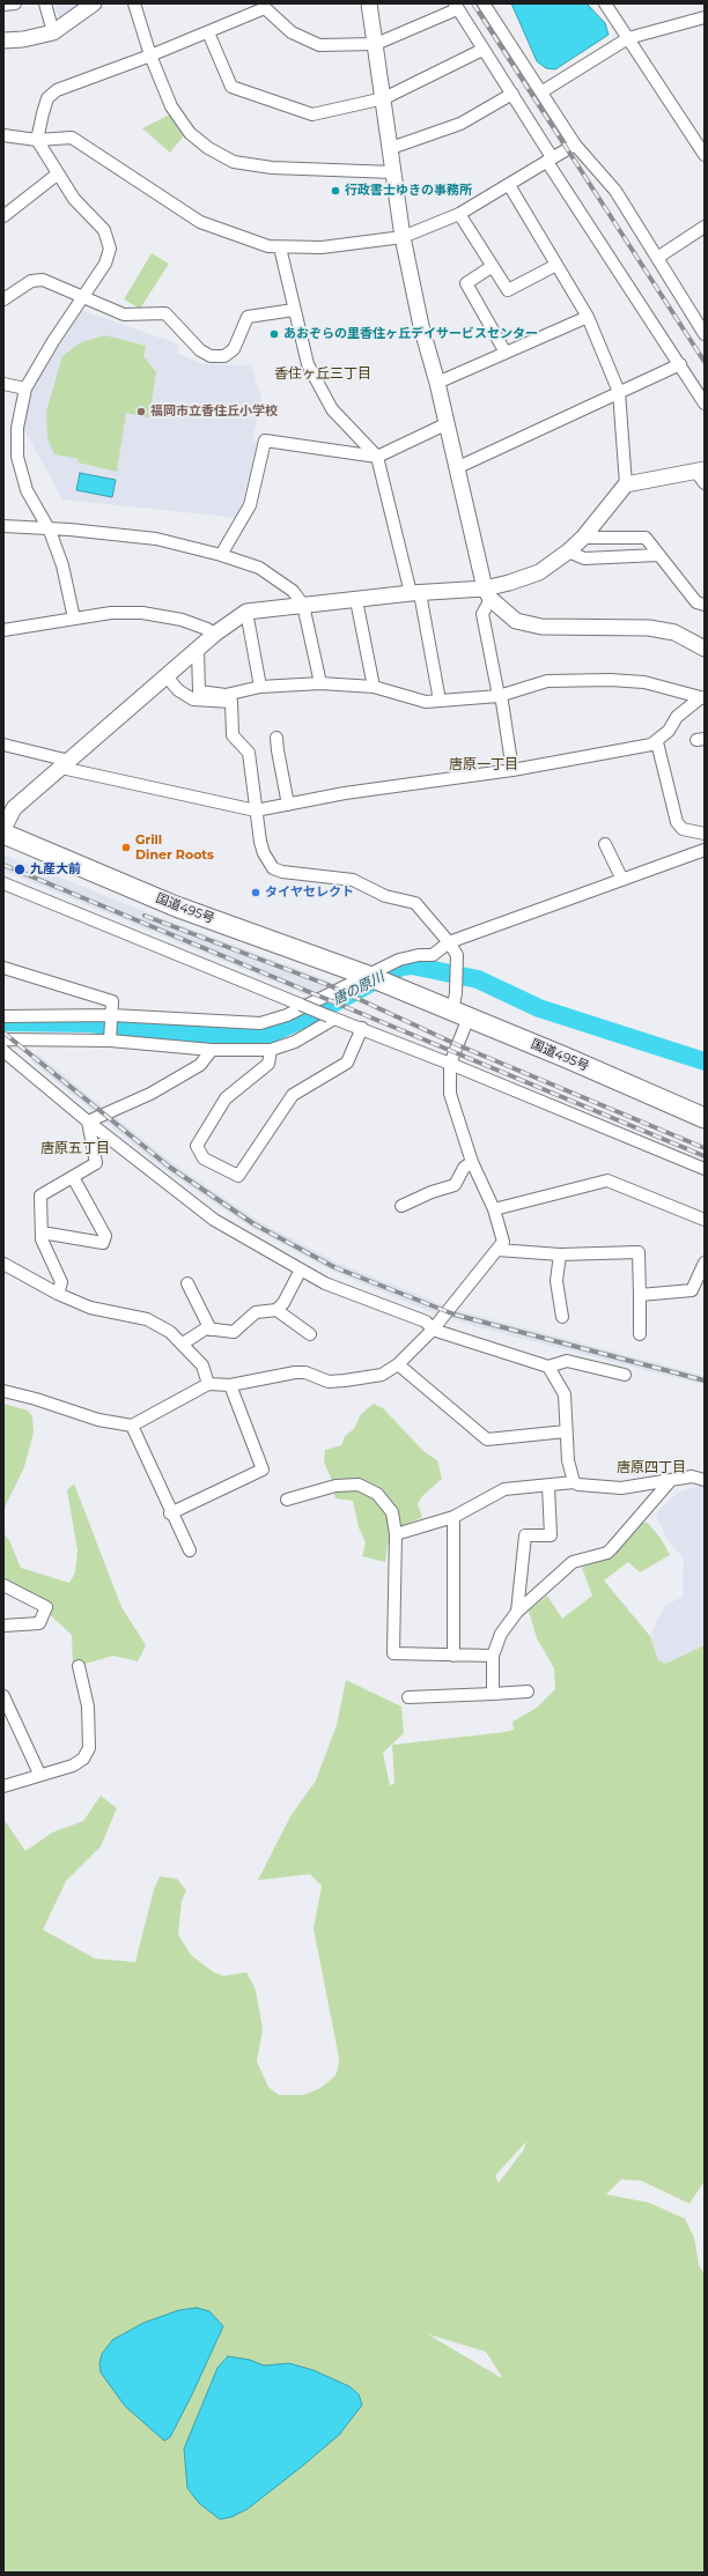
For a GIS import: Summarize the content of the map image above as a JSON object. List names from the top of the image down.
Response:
{
  "streets": {
    "highway": ["国道495号"]
  },
  "districts": [
    "香住ヶ丘三丁目",
    "唐原一丁目",
    "唐原五丁目",
    "唐原四丁目"
  ],
  "water": ["唐の原川"],
  "places": [
    "行政書士ゆきの事務所",
    "あおぞらの里香住ヶ丘デイサービスセンター",
    "福岡市立香住丘小学校",
    "Grill Diner Roots",
    "九産大前",
    "タイヤセレクト"
  ]
}
